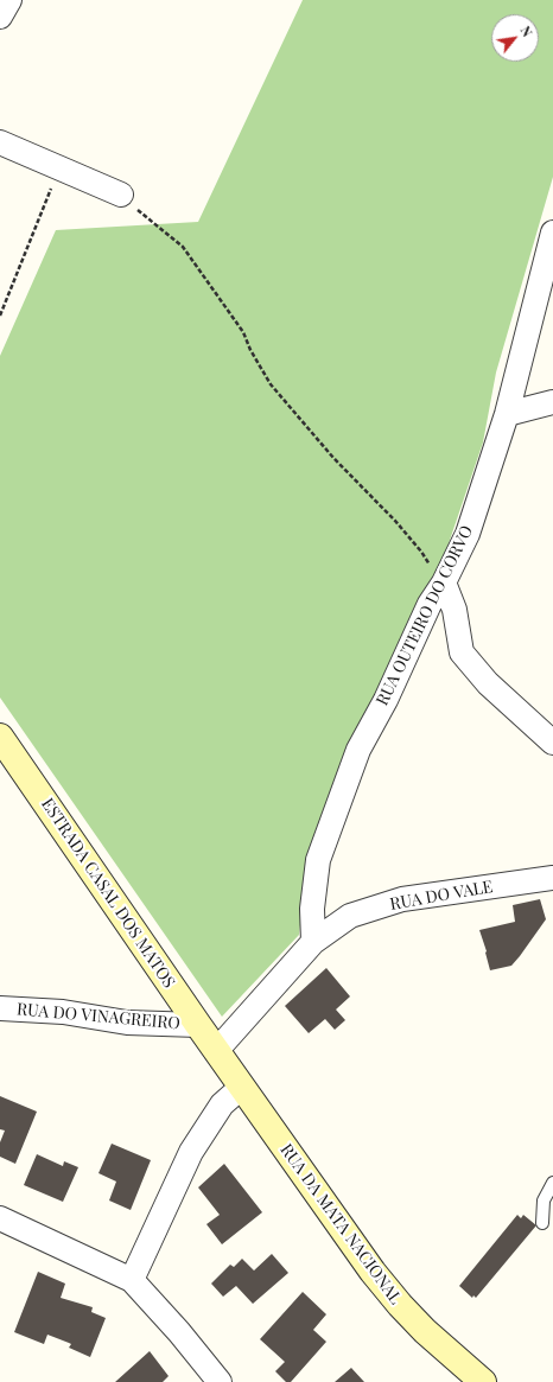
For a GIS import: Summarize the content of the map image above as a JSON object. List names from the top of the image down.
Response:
{
  "streets": {
    "street": [
      "RUA OUTEIRO DO CORVO",
      "ESTRADA CASAL DOS MATOS",
      "RUA DO VALE",
      "RUA DO VINAGREIRO",
      "RUA DA MATA NACIONAL"
    ]
  },
  "crossings": [
    ["RUA OUTEIRO DO CORVO", "RUA DO VALE"],
    ["ESTRADA CASAL DOS MATOS", "RUA DO VALE"],
    ["ESTRADA CASAL DOS MATOS", "RUA DO VINAGREIRO"],
    ["ESTRADA CASAL DOS MATOS", "RUA DA MATA NACIONAL"],
    ["RUA DO VALE", "RUA DA MATA NACIONAL"]
  ],
  "north": "top right"
}
